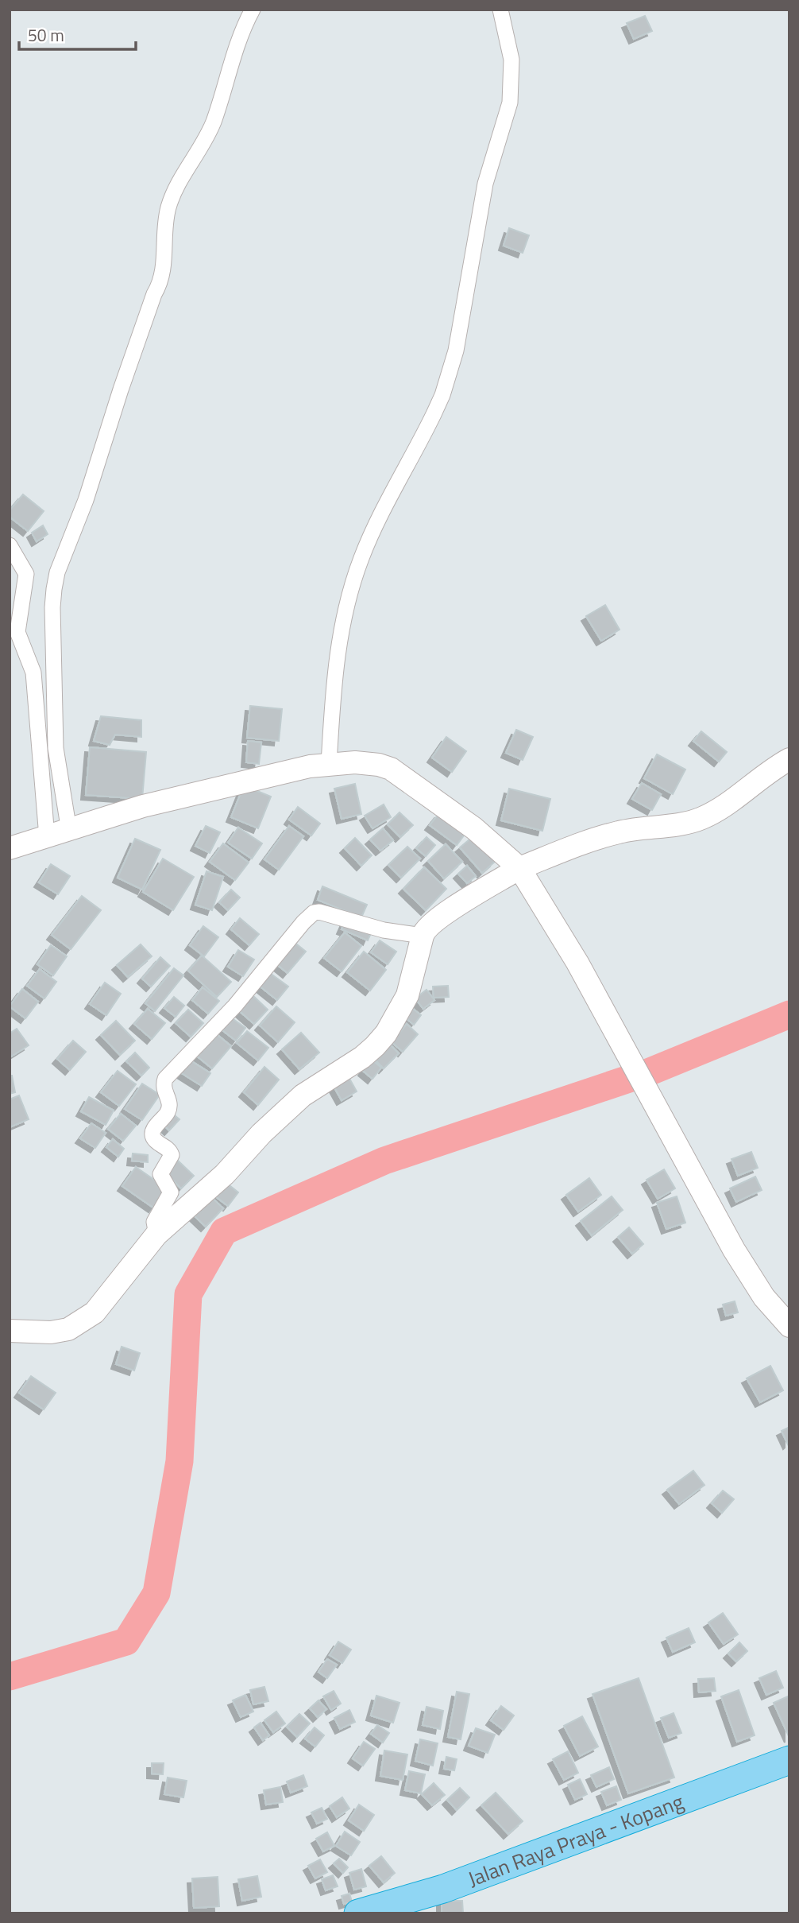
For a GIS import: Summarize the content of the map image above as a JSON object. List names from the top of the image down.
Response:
{
  "streets": {
    "highway": ["Jalan Raya Praya - Kopang"]
  },
  "scale_bar": "50 m"
}
